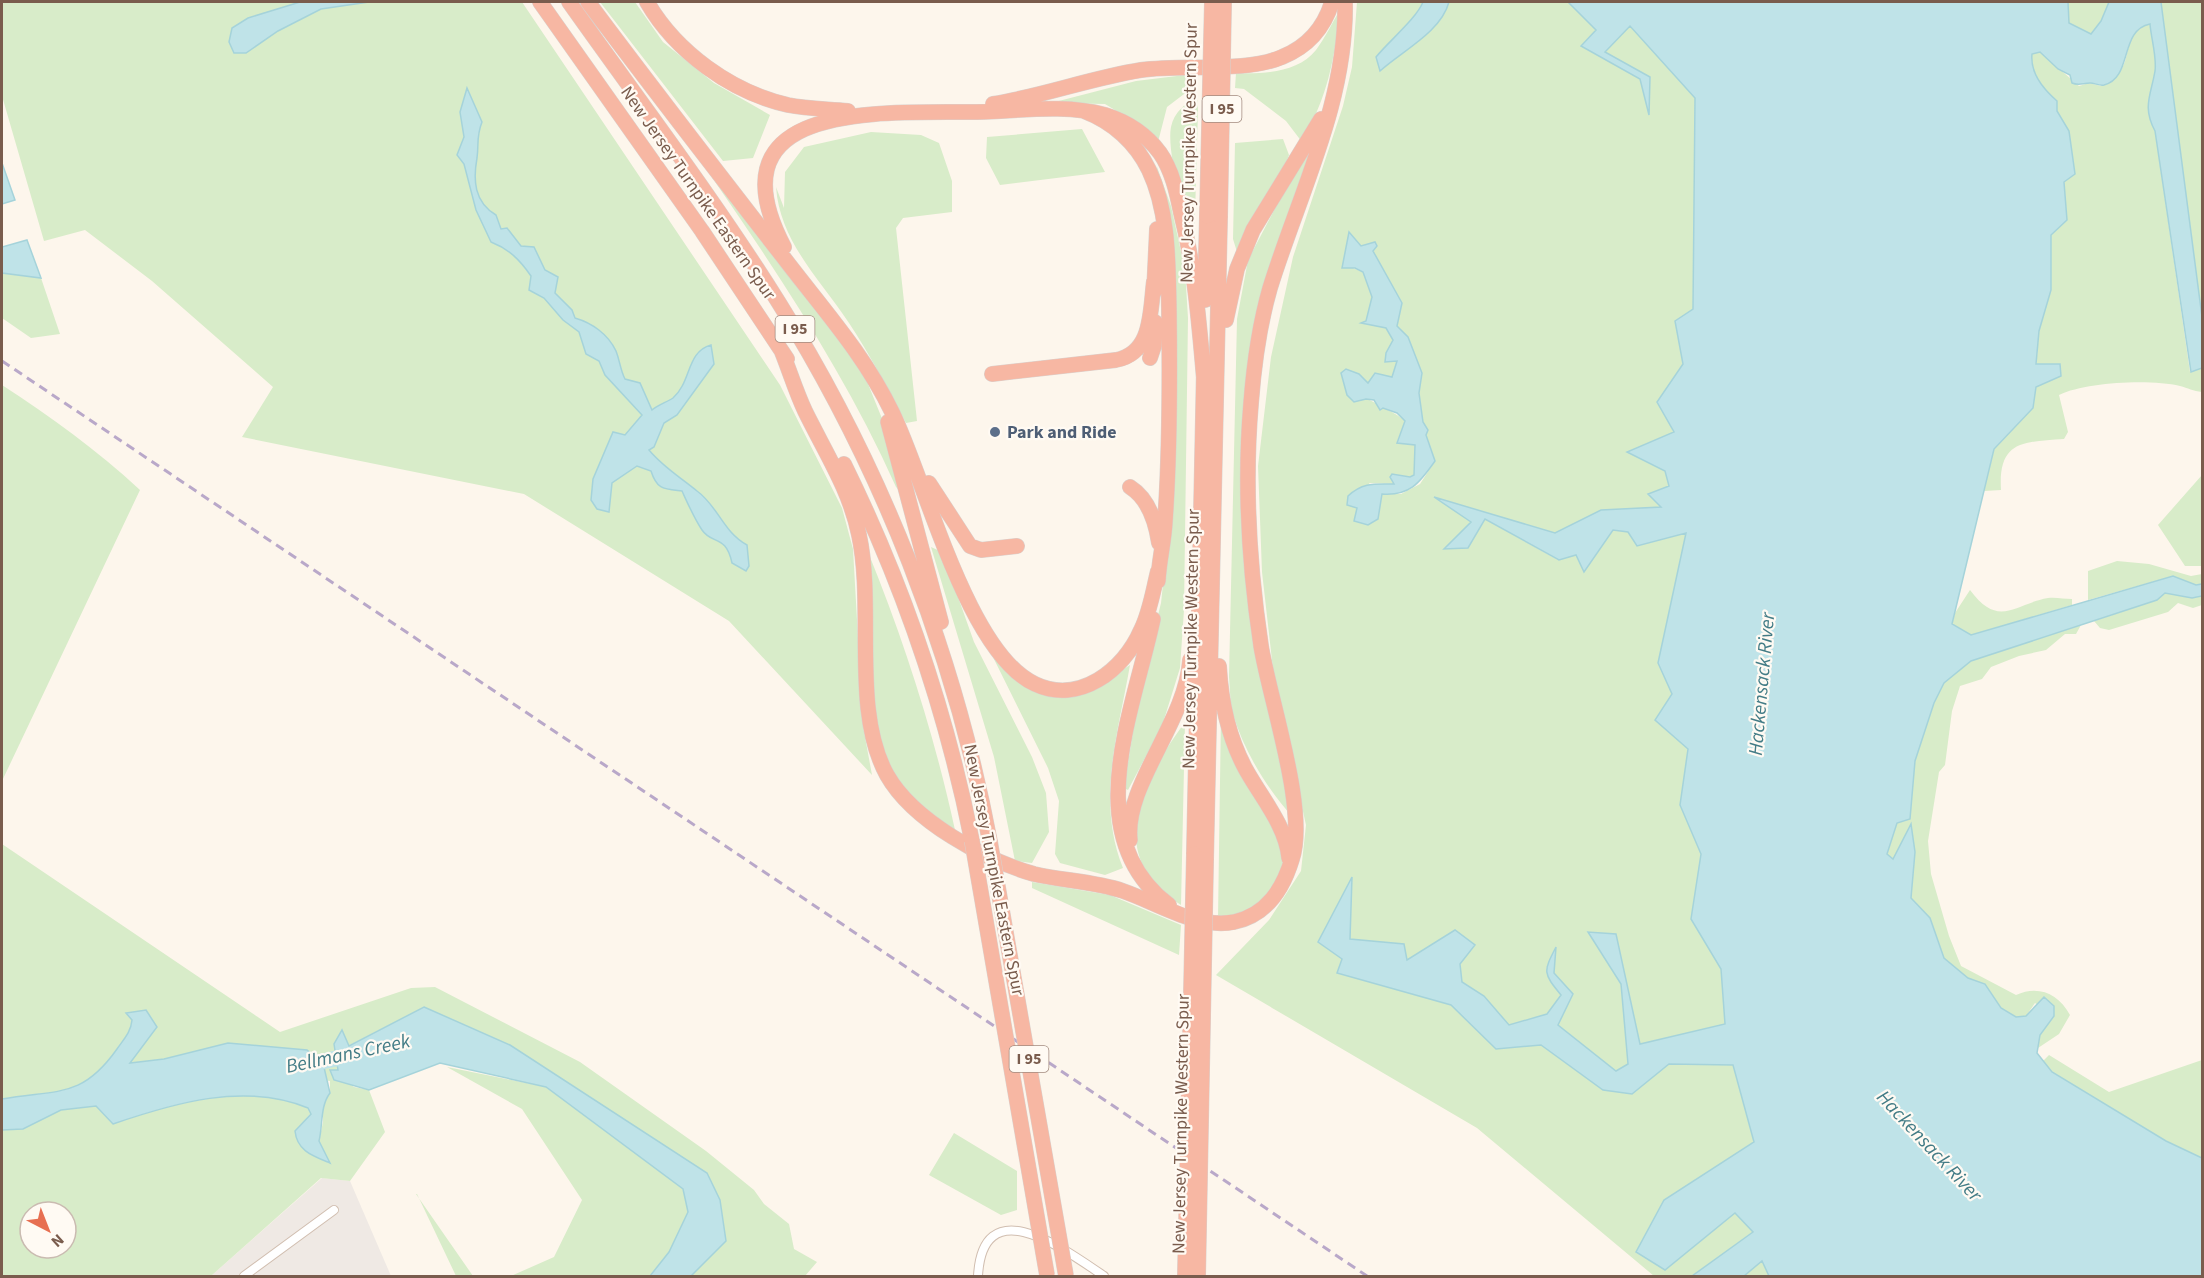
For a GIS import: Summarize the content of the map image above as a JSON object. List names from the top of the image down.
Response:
{
  "streets": {
    "highway": ["I 95", "New Jersey Turnpike Western Spur", "New Jersey Turnpike Eastern Spur"]
  },
  "water": ["Hackensack River", "Bellmans Creek"],
  "places": ["Park and Ride"],
  "north": "bottom right"
}
